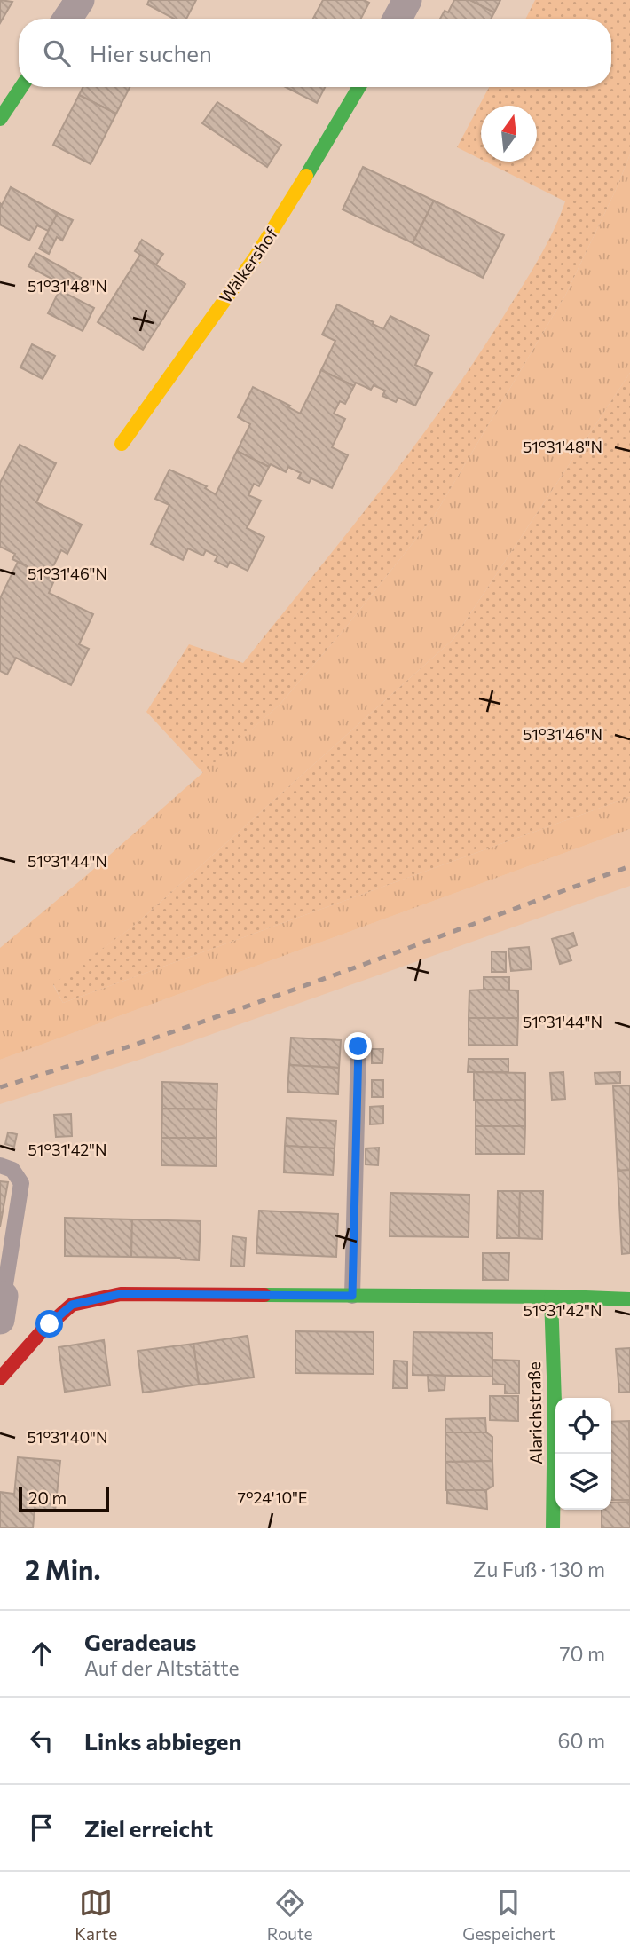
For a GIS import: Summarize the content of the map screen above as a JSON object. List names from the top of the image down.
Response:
{
  "streets": {
    "street": ["Wälkershof", "Alarichstraße"]
  },
  "scale_bar": "20 m",
  "north": "top",
  "page": {
    "search": "Hier suchen",
    "scale": "20 m",
    "heading": ["2 Min.", "Zu Fuß · 130 m"],
    "list": [
      ["Geradeaus", "Auf der Altstätte", "70 m"],
      ["Links abbiegen", "60 m"],
      "Ziel erreicht"
    ],
    "nav": ["Karte", "Route", "Gespeichert"]
  },
  "coordinates": [
    "51°31'48\"N",
    "51°31'46\"N",
    "51°31'44\"N",
    "51°31'42\"N",
    "51°31'40\"N",
    "7°24'10\"E"
  ]
}
